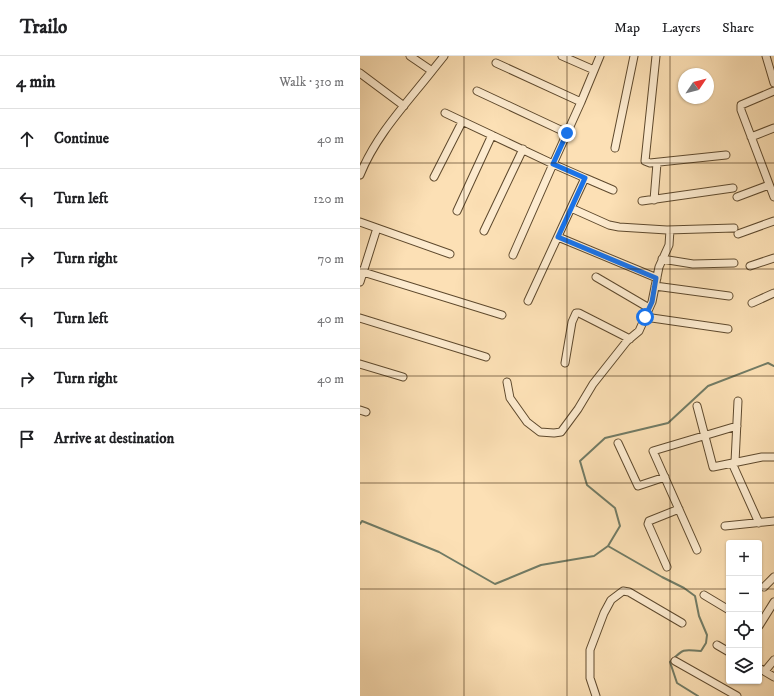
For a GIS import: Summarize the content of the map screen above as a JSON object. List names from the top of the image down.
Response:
{
  "north": "top right",
  "page": {
    "header": "Trailo",
    "nav": ["Map", "Layers", "Share"],
    "heading": ["4 min", "Walk · 310 m"],
    "list": [
      ["Continue", "40 m"],
      ["Turn left", "120 m"],
      ["Turn right", "70 m"],
      ["Turn left", "40 m"],
      ["Turn right", "40 m"],
      "Arrive at destination"
    ],
    "map_buttons": ["+", "−"]
  }
}
